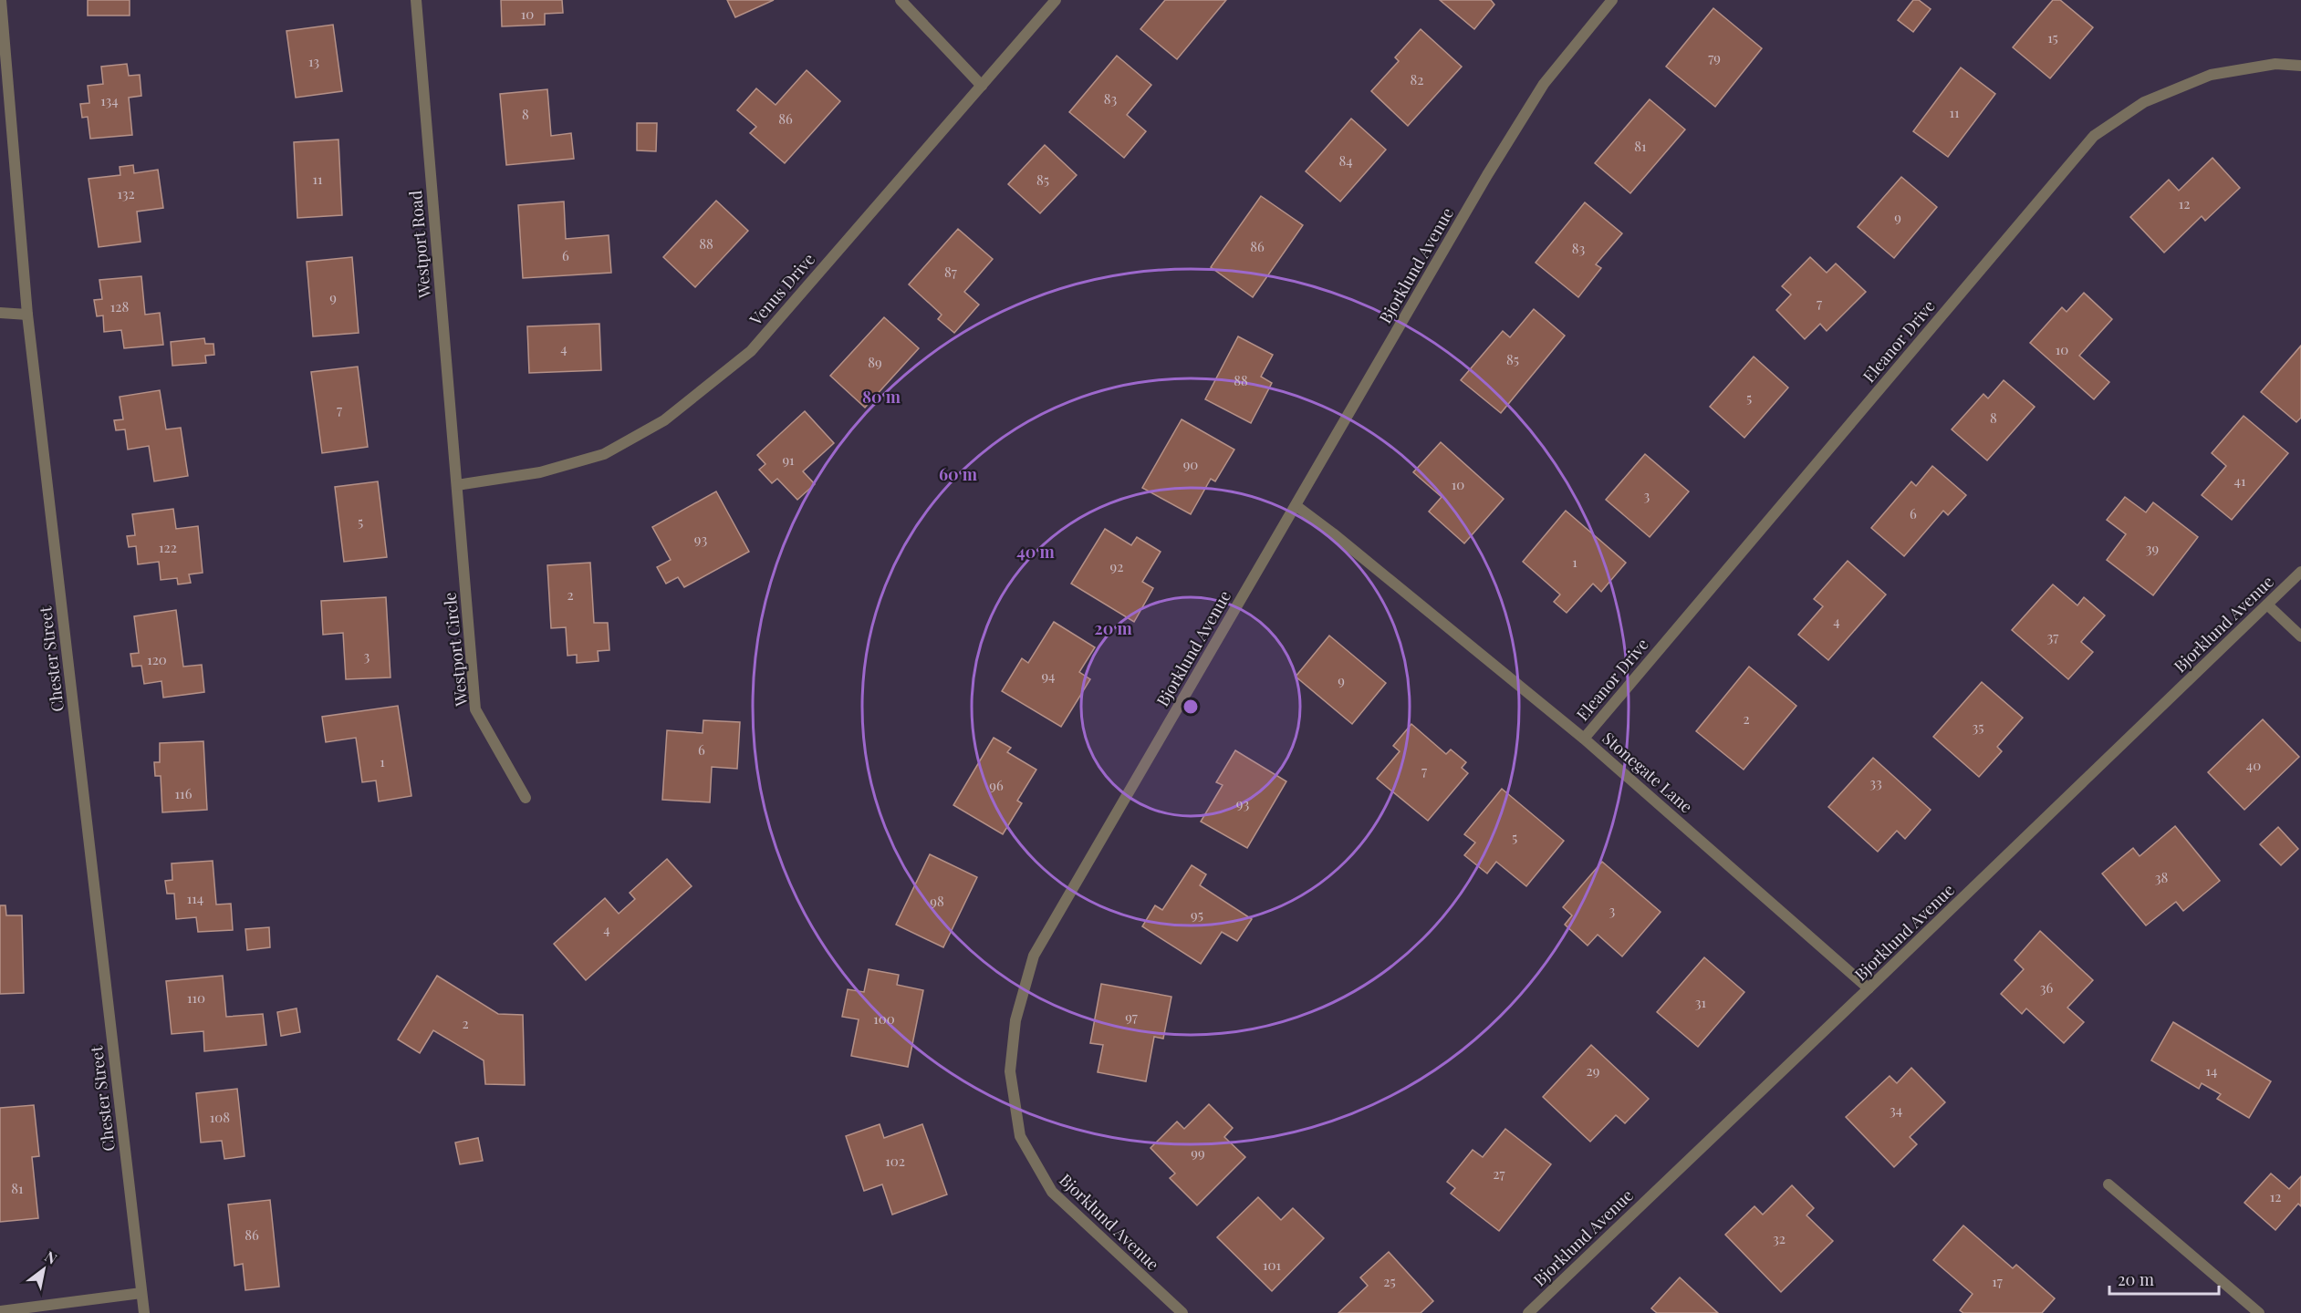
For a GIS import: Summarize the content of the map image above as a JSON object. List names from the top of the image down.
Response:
{
  "streets": {
    "street": [
      "Westport Road",
      "Bjorklund Avenue",
      "Venus Drive",
      "Eleanor Drive",
      "Westport Circle",
      "Chester Street",
      "Stonegate Lane"
    ]
  },
  "crossings": [
    ["Westport Road", "Venus Drive"],
    ["Westport Road", "Westport Circle"],
    ["Bjorklund Avenue", "Stonegate Lane"],
    ["Venus Drive", "Westport Circle"],
    ["Eleanor Drive", "Stonegate Lane"]
  ],
  "house_numbers": [
    "10",
    "15",
    "79",
    "13",
    "82",
    "83",
    "134",
    "11",
    "8",
    "86",
    "81",
    "84",
    "11",
    "85",
    "132",
    "12",
    "9",
    "88",
    "86",
    "83",
    "6",
    "87",
    "9",
    "7",
    "128",
    "4",
    "10",
    "85",
    "89",
    "88",
    "5",
    "7",
    "8",
    "91",
    "90",
    "41",
    "10",
    "3",
    "6",
    "5",
    "93",
    "122",
    "39",
    "1",
    "92",
    "2",
    "4",
    "37",
    "3",
    "120",
    "94",
    "9",
    "2",
    "35",
    "6",
    "1",
    "40",
    "7",
    "33",
    "96",
    "116",
    "93",
    "5",
    "38",
    "114",
    "98",
    "3",
    "95",
    "4",
    "36",
    "110",
    "31",
    "97",
    "100",
    "2",
    "29",
    "14",
    "34",
    "108",
    "99",
    "102",
    "27",
    "81",
    "12",
    "86",
    "32",
    "101",
    "25",
    "17"
  ],
  "scale_bar": "20 m",
  "north": "top right",
  "rings": [
    "80 m",
    "60 m",
    "40 m",
    "20 m"
  ]
}
